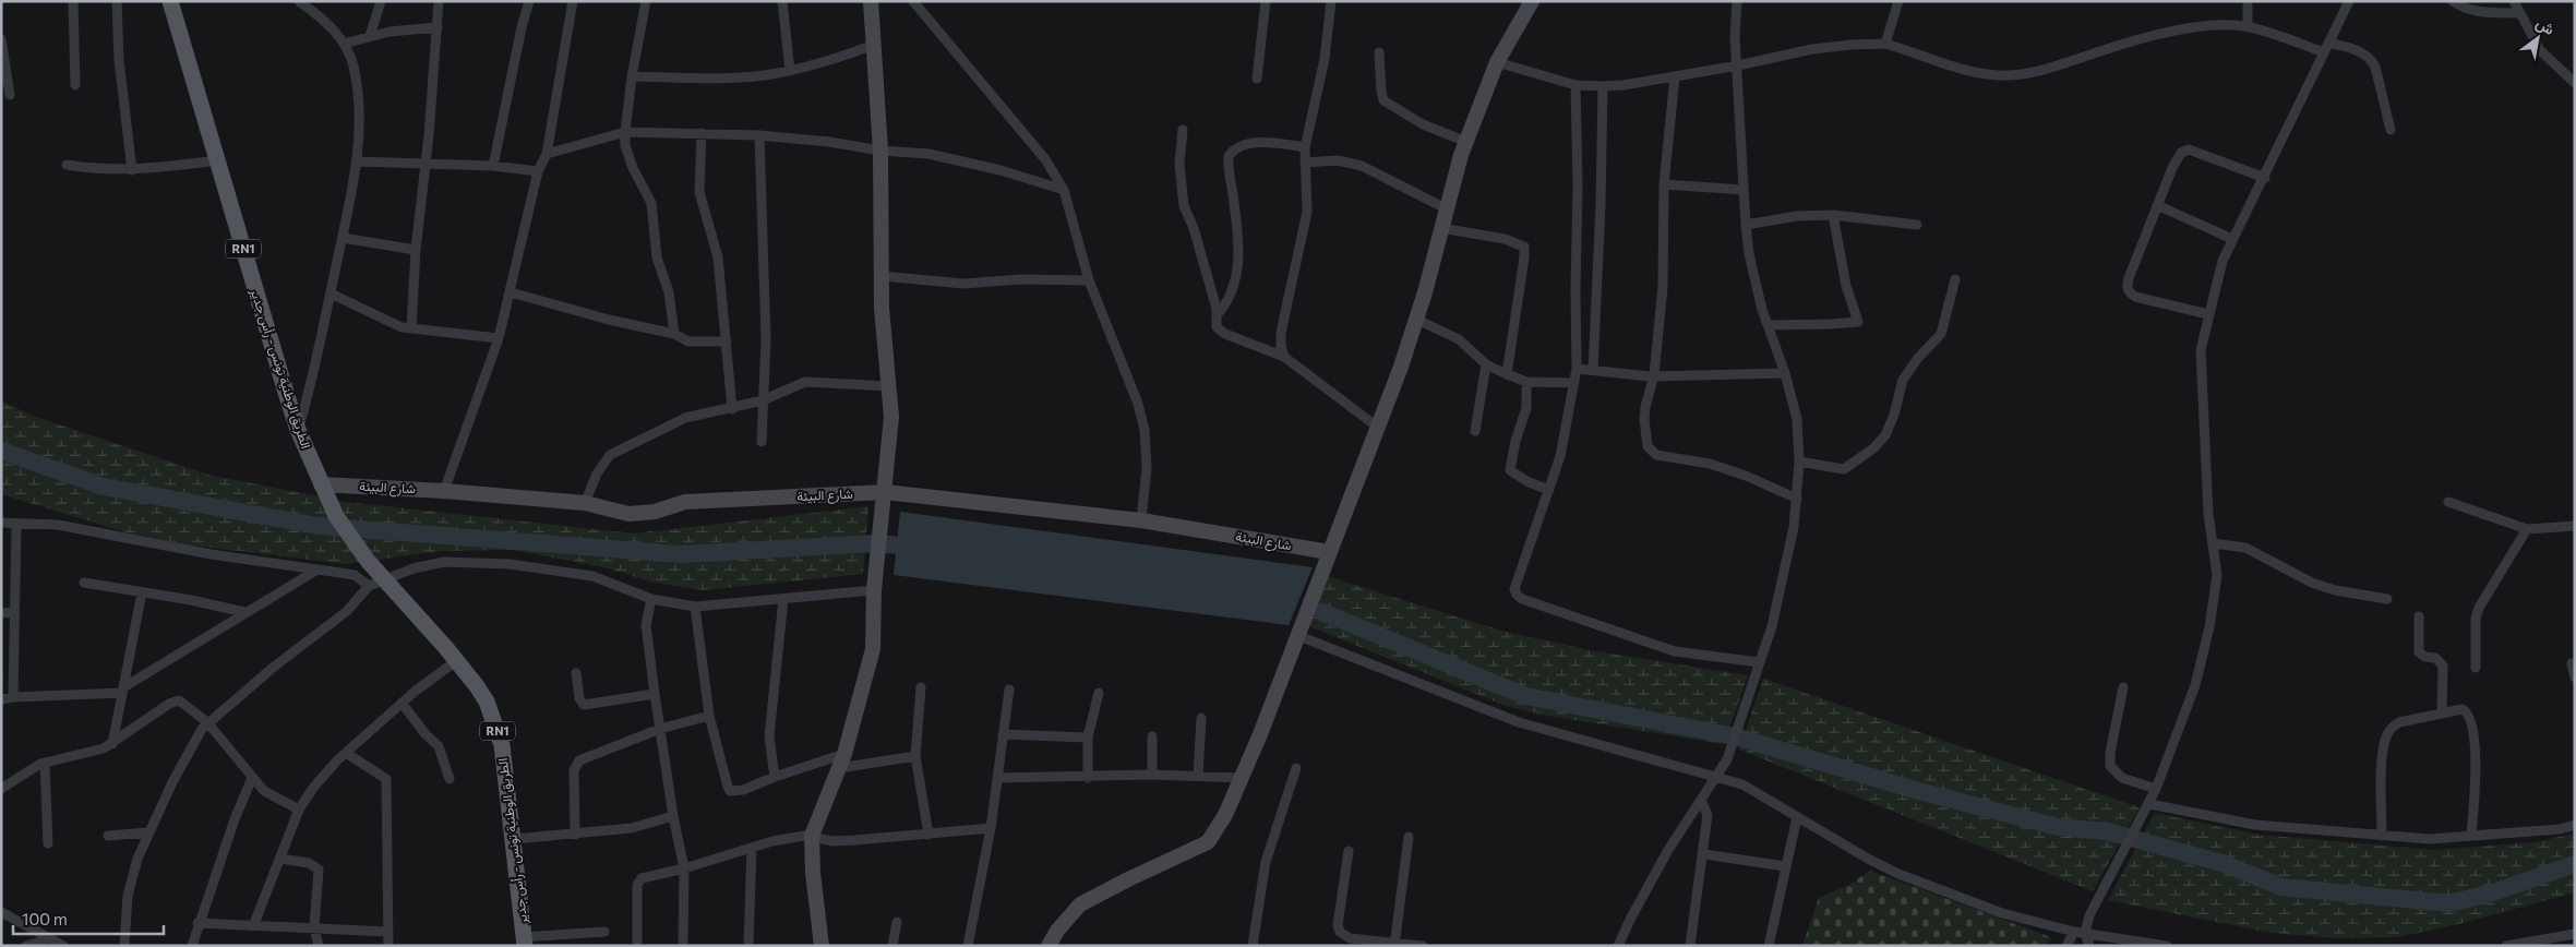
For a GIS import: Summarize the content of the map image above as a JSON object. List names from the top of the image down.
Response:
{
  "streets": {
    "main road": ["RN1", "الطريق الوطنية تونس - رأس جدير"],
    "street": ["شارع البيئة"]
  },
  "crossings": [
    ["الطريق الوطنية تونس - رأس جدير", "شارع البيئة"]
  ],
  "scale_bar": "100 m",
  "north": "top right"
}
